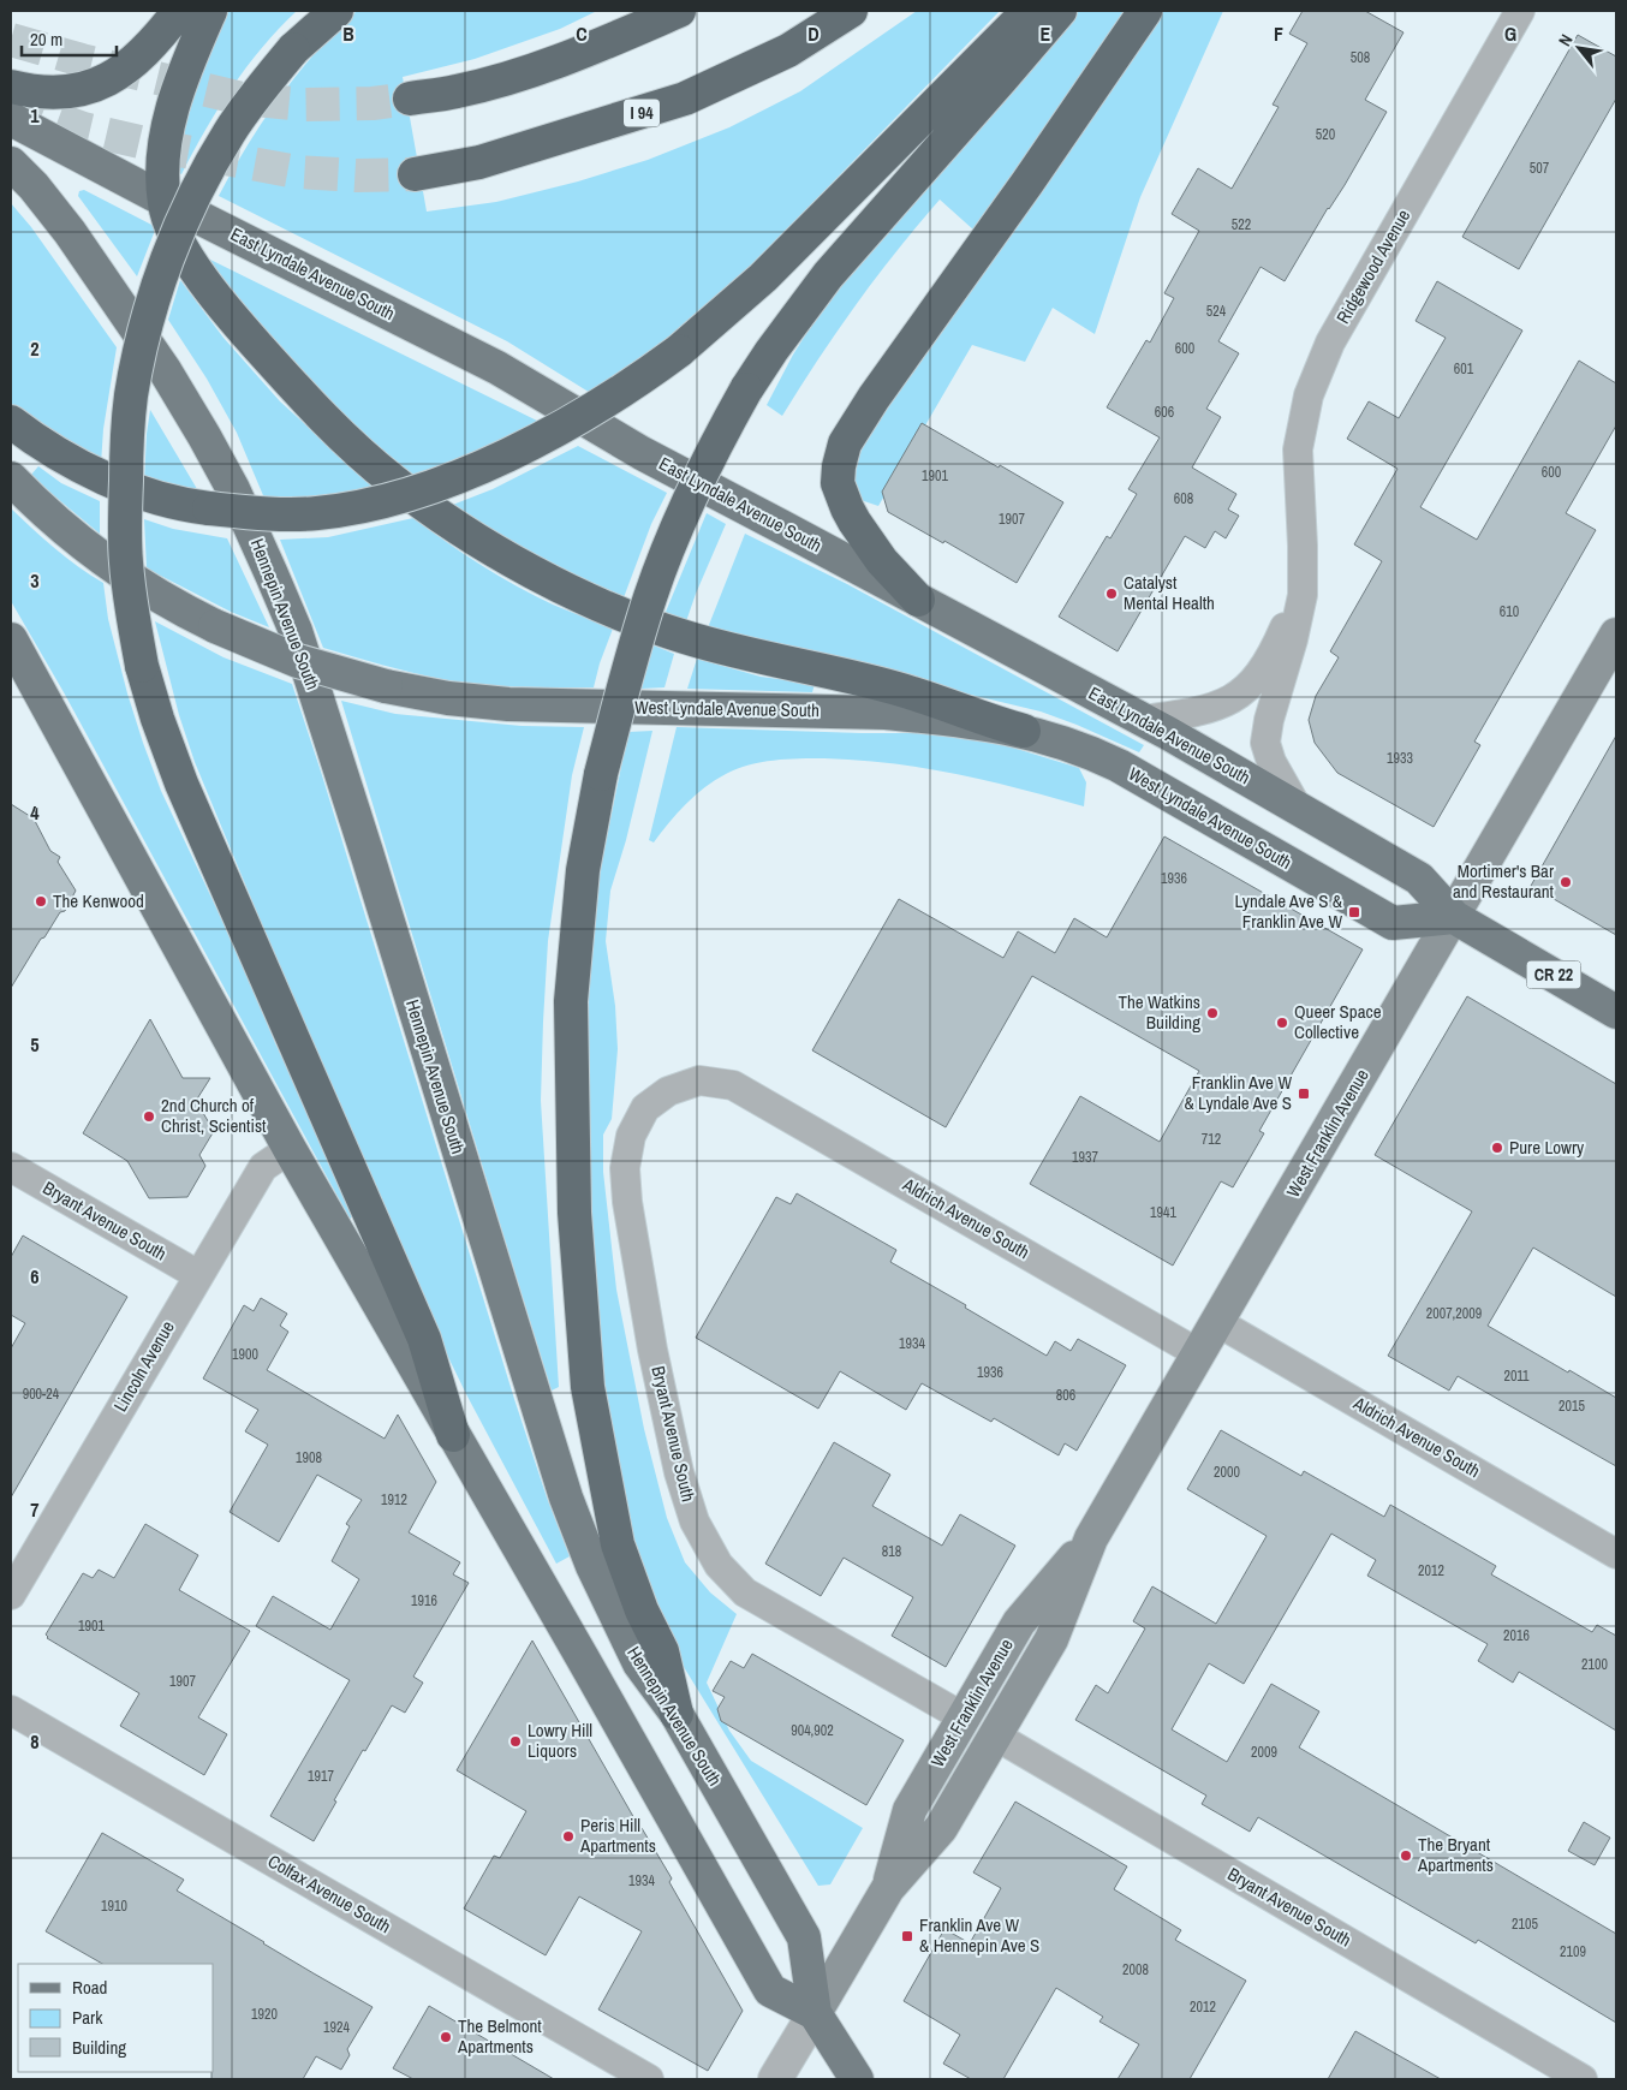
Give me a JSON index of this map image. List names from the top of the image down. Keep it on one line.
{"streets":{"highway":["I 94"],"main road":["East Lyndale Avenue South","Hennepin Avenue South","West Lyndale Avenue South","CR 22","West Franklin Avenue"],"street":["Ridgewood Avenue","Aldrich Avenue South","Bryant Avenue South","Lincoln Avenue","Colfax Avenue South"]},"crossings":[["Ridgewood Avenue","East Lyndale Avenue South"],["East Lyndale Avenue South","West Lyndale Avenue South"],["East Lyndale Avenue South","CR 22"],["East Lyndale Avenue South","West Franklin Avenue"],["Hennepin Avenue South","West Franklin Avenue"],["West Lyndale Avenue South","CR 22"],["West Lyndale Avenue South","West Franklin Avenue"],["CR 22","West Franklin Avenue"],["West Franklin Avenue","Aldrich Avenue South"],["West Franklin Avenue","Bryant Avenue South"],["Aldrich Avenue South","Bryant Avenue South"],["Bryant Avenue South","Lincoln Avenue"]],"places":{"other":["Catalyst Mental Health","Mortimer's Bar and Restaurant","The Kenwood","The Watkins Building","Queer Space Collective","2nd Church of Christ, Scientist","Pure Lowry","Lowry Hill Liquors","Peris Hill Apartments","The Bryant Apartments","The Belmont Apartments"],"transit":["Lyndale Ave S & Franklin Ave W","Franklin Ave W & Lyndale Ave S","Franklin Ave W & Hennepin Ave S"]},"house_numbers":["508","520","507","522","524","600","601","606","600","1901","608","1907","610","1933","1936","712","1937","1941","2007,2009","1934","1900","1936","2011","900-24","806","2015","1908","2000","1912","818","2012","1916","1901","2016","2100","1907","904,902","2009","1917","1934","1910","2105","2109","2008","2012","1920","1924"],"legend":["Road","Park","Building"],"scale_bar":"20 m","north":"top left","grid":{"columns":["B","C","D","E","F","G"],"rows":["1","2","3","4","5","6","7","8"]}}
